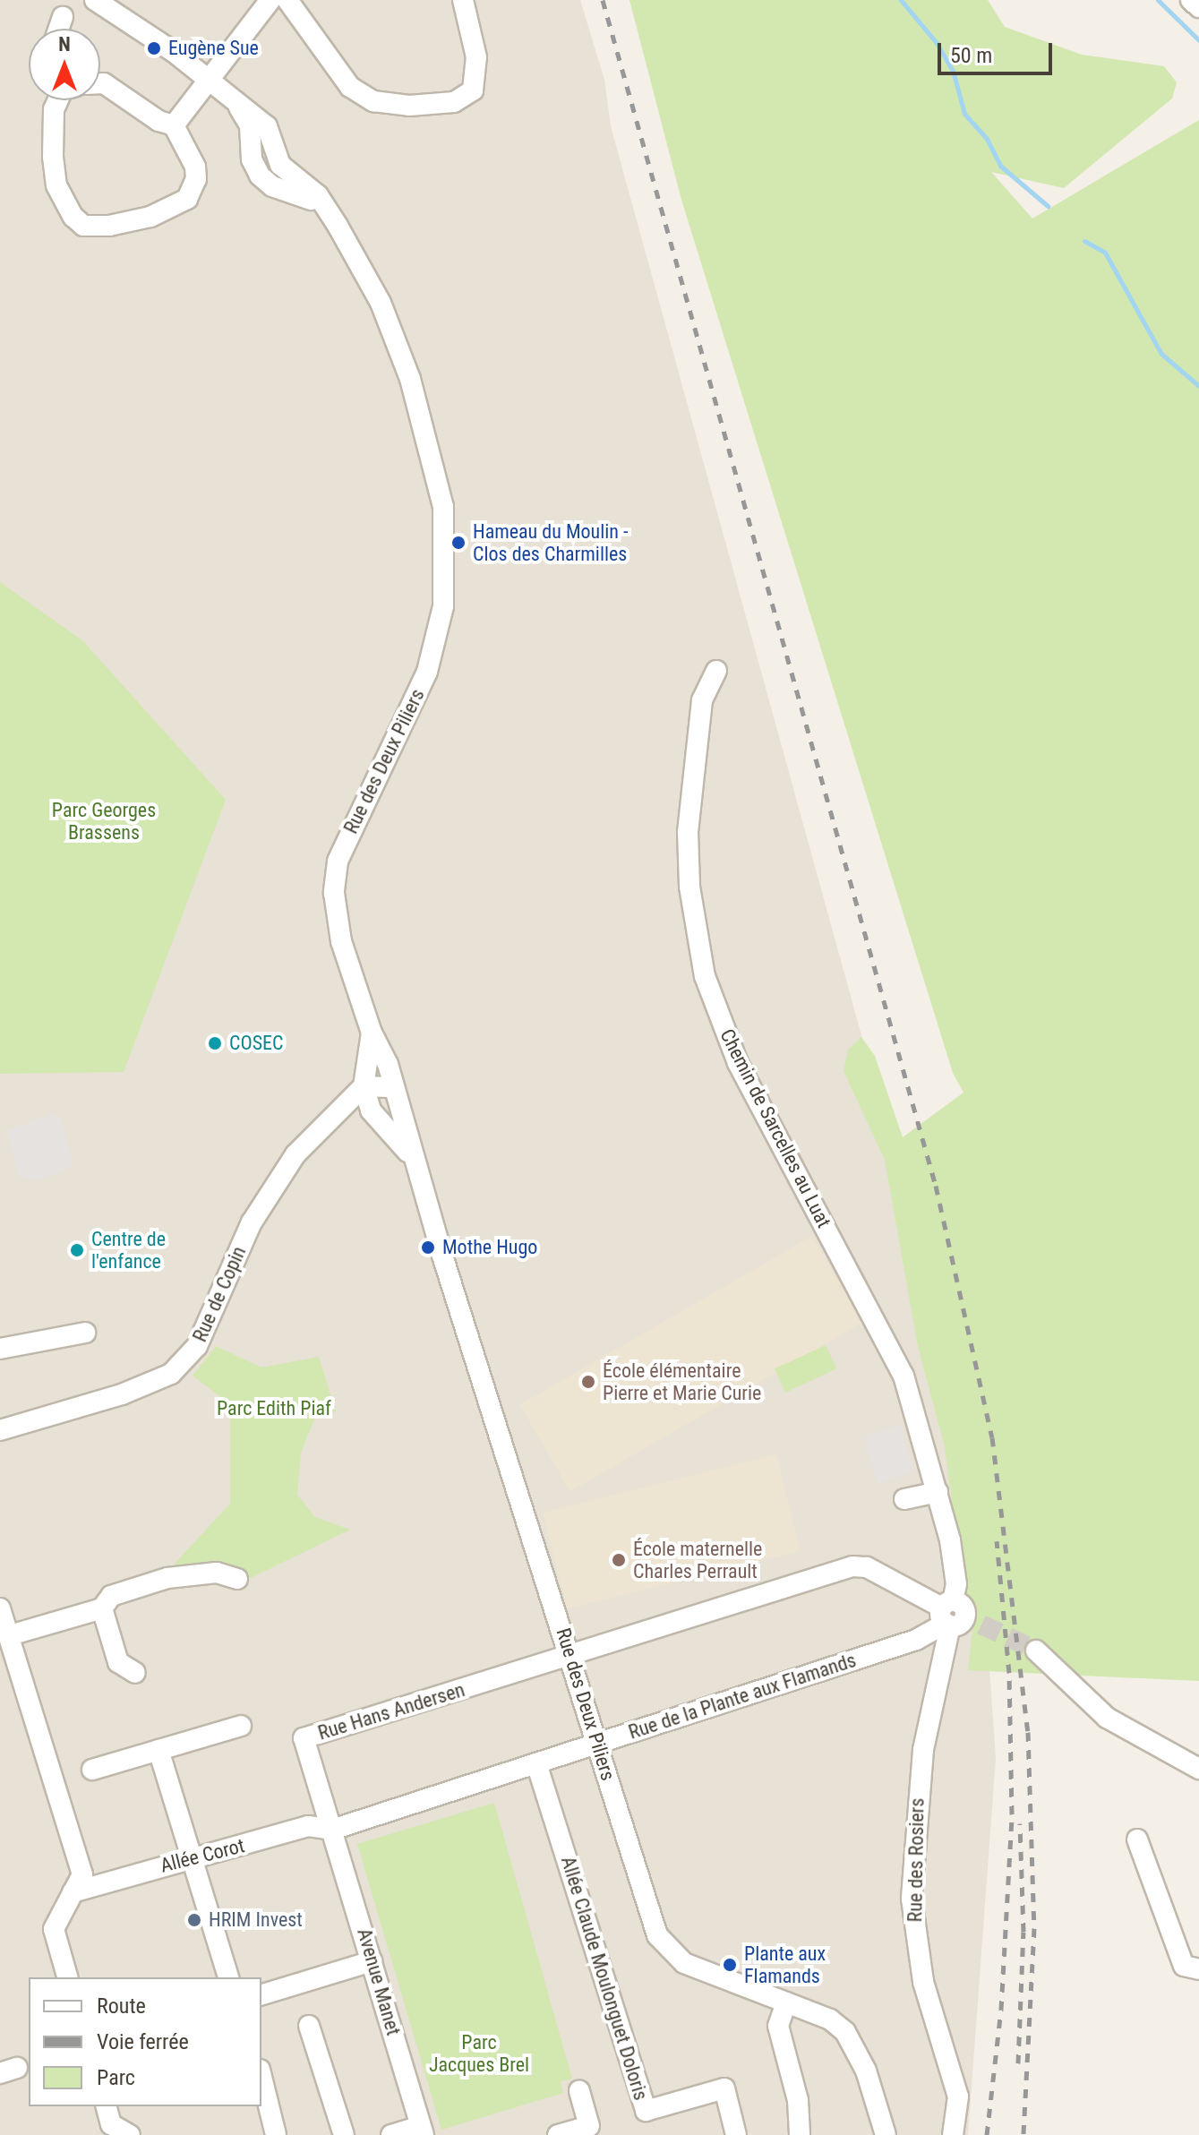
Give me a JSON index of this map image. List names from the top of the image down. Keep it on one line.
{"streets":{"street":["Rue des Deux Piliers","Chemin de Sarcelles au Luat","Rue de Copin","Rue de la Plante aux Flamands","Rue Hans Andersen","Allée Corot","Rue des Rosiers","Allée Claude Moulonguet Doloris","Avenue Manet"]},"crossings":[["Rue des Deux Piliers","Rue de Copin"],["Rue des Deux Piliers","Rue de la Plante aux Flamands"],["Rue des Deux Piliers","Rue Hans Andersen"],["Chemin de Sarcelles au Luat","Rue des Rosiers"],["Rue de la Plante aux Flamands","Rue Hans Andersen"],["Rue de la Plante aux Flamands","Allée Corot"],["Rue de la Plante aux Flamands","Rue des Rosiers"],["Rue de la Plante aux Flamands","Allée Claude Moulonguet Doloris"],["Rue de la Plante aux Flamands","Avenue Manet"],["Rue Hans Andersen","Allée Corot"],["Rue Hans Andersen","Avenue Manet"],["Allée Corot","Avenue Manet"]],"parks":["Parc Georges Brassens","Parc Edith Piaf","Parc Jacques Brel"],"places":["Eugène Sue","Hameau du Moulin - Clos des Charmilles","COSEC","Mothe Hugo","Centre de l'enfance","École élémentaire Pierre et Marie Curie","École maternelle Charles Perrault","HRIM Invest","Plante aux Flamands"],"legend":["Route","Voie ferrée","Parc"],"scale_bar":"50 m","north":"top"}
